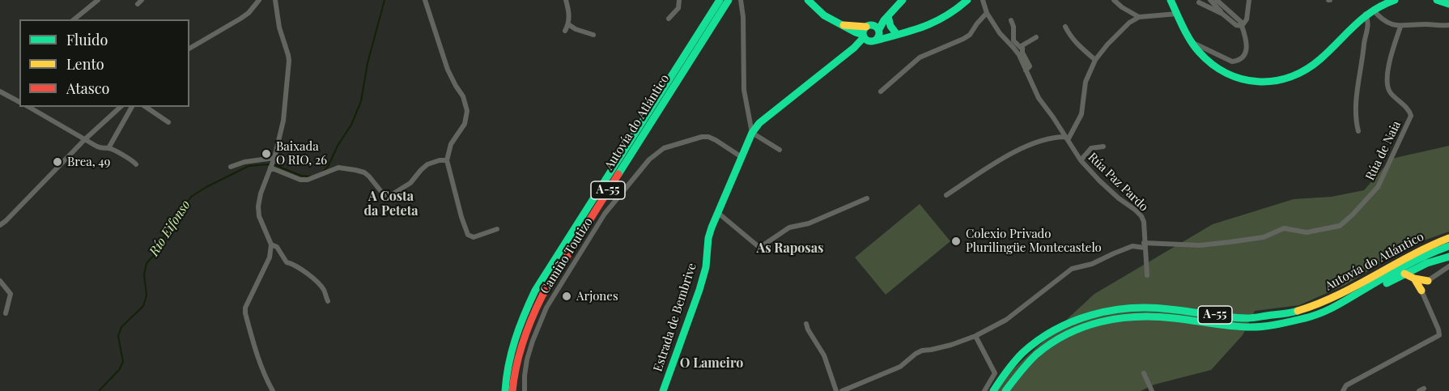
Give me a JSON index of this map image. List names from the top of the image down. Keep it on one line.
{"streets":{"main road":["Autovía do Atlántico","A-55","Estrada de Bembrive"],"street":["Rúa de Naia","Rúa Paz Pardo","Camiño Toutizo"]},"crossings":[["Autovía do Atlántico","A-55"],["Rúa de Naia","Rúa Paz Pardo"],["Camiño Toutizo","Estrada de Bembrive"]],"districts":["A Costa da Peteta","As Raposas","O Lameiro"],"water":["Río Eifonso"],"places":["Baixada O RIO, 26","Brea, 49","Colexio Privado Plurilingüe Montecastelo","Arjones"],"legend":["Fluido","Lento","Atasco"]}
